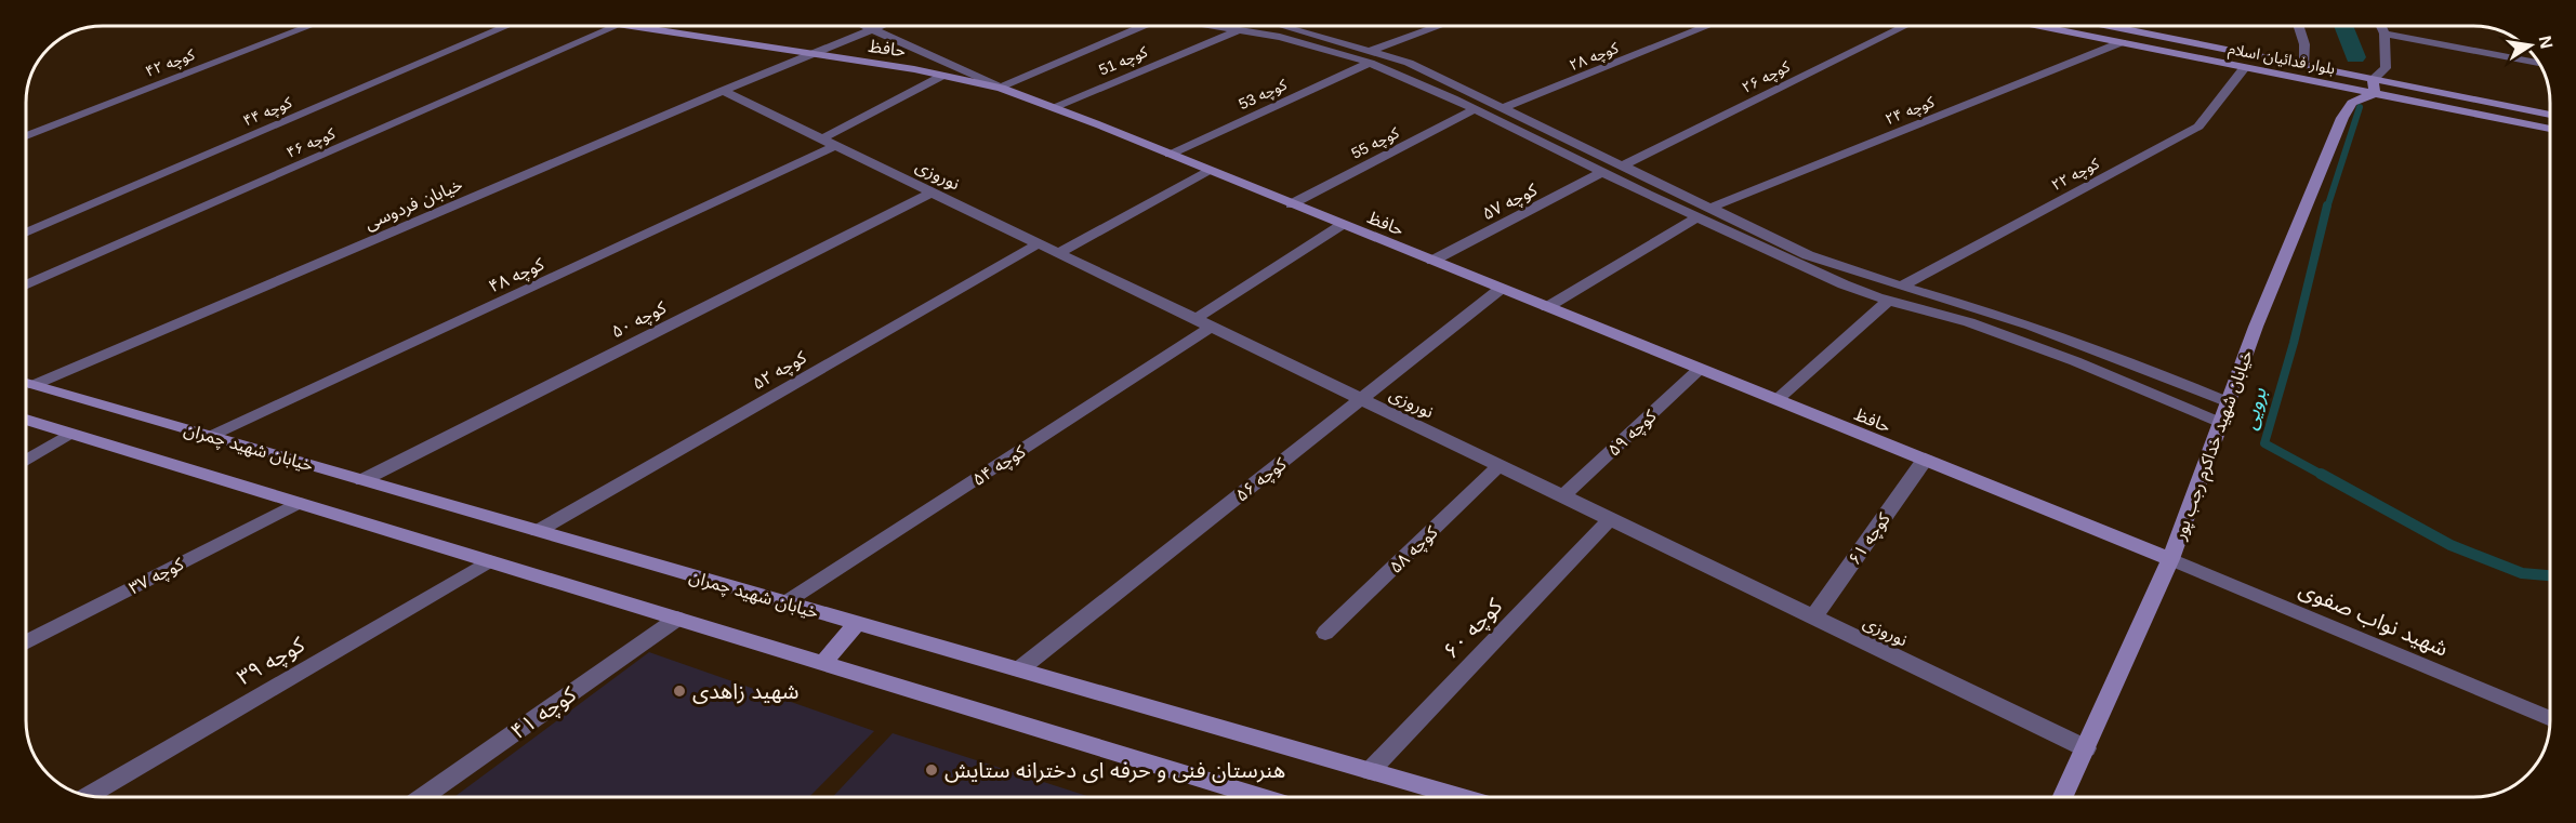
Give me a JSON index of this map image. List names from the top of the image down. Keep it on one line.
{"streets":{"street":["حافظ","کوچه ۲۸","بلوار فدائیان اسلام","کوچه 51","کوچه ۴۲","کوچه ۲۶","کوچه 53","کوچه ۲۴","کوچه ۴۴","کوچه ۴۶","کوچه 55","نوروزی","کوچه ۲۲","کوچه ۵۷","خیابان فردوسی","کوچه ۴۸","کوچه ۵۰","کوچه ۵۲","کوچه ۵۹","خیابان شهید خداکرم رجب پور","خیابان شهید چمران","کوچه ۵۴","کوچه ۵۶","کوچه ۶۱","کوچه ۵۸","کوچه ۳۷","شهید نواب صفوی","کوچه ۶۰","کوچه ۳۹","کوچه ۴۱"]},"crossings":[["حافظ","کوچه 51"],["حافظ","کوچه 53"],["حافظ","کوچه 55"],["حافظ","کوچه ۵۷"],["حافظ","خیابان فردوسی"],["حافظ","کوچه ۴۸"],["حافظ","کوچه ۵۹"],["حافظ","خیابان شهید خداکرم رجب پور"],["حافظ","کوچه ۵۴"],["حافظ","کوچه ۵۶"],["حافظ","کوچه ۶۱"],["حافظ","شهید نواب صفوی"],["بلوار فدائیان اسلام","کوچه ۲۴"],["بلوار فدائیان اسلام","کوچه ۲۲"],["بلوار فدائیان اسلام","خیابان شهید خداکرم رجب پور"],["نوروزی","خیابان فردوسی"],["نوروزی","کوچه ۴۸"],["نوروزی","کوچه ۵۰"],["نوروزی","کوچه ۵۲"],["نوروزی","کوچه ۵۹"],["نوروزی","خیابان شهید خداکرم رجب پور"],["نوروزی","کوچه ۵۴"],["نوروزی","کوچه ۵۶"],["نوروزی","کوچه ۶۱"],["نوروزی","کوچه ۵۸"],["نوروزی","کوچه ۶۰"],["خیابان فردوسی","خیابان شهید چمران"],["کوچه ۴۸","خیابان شهید چمران"],["کوچه ۵۰","خیابان شهید چمران"],["کوچه ۵۲","خیابان شهید چمران"],["خیابان شهید خداکرم رجب پور","شهید نواب صفوی"],["خیابان شهید چمران","کوچه ۵۴"],["خیابان شهید چمران","کوچه ۵۶"],["خیابان شهید چمران","کوچه ۶۰"]],"water":["برویی"],"places":["شهید زاهدی","هنرستان فنی و حرفه ای دخترانه ستایش"],"north":"right"}
